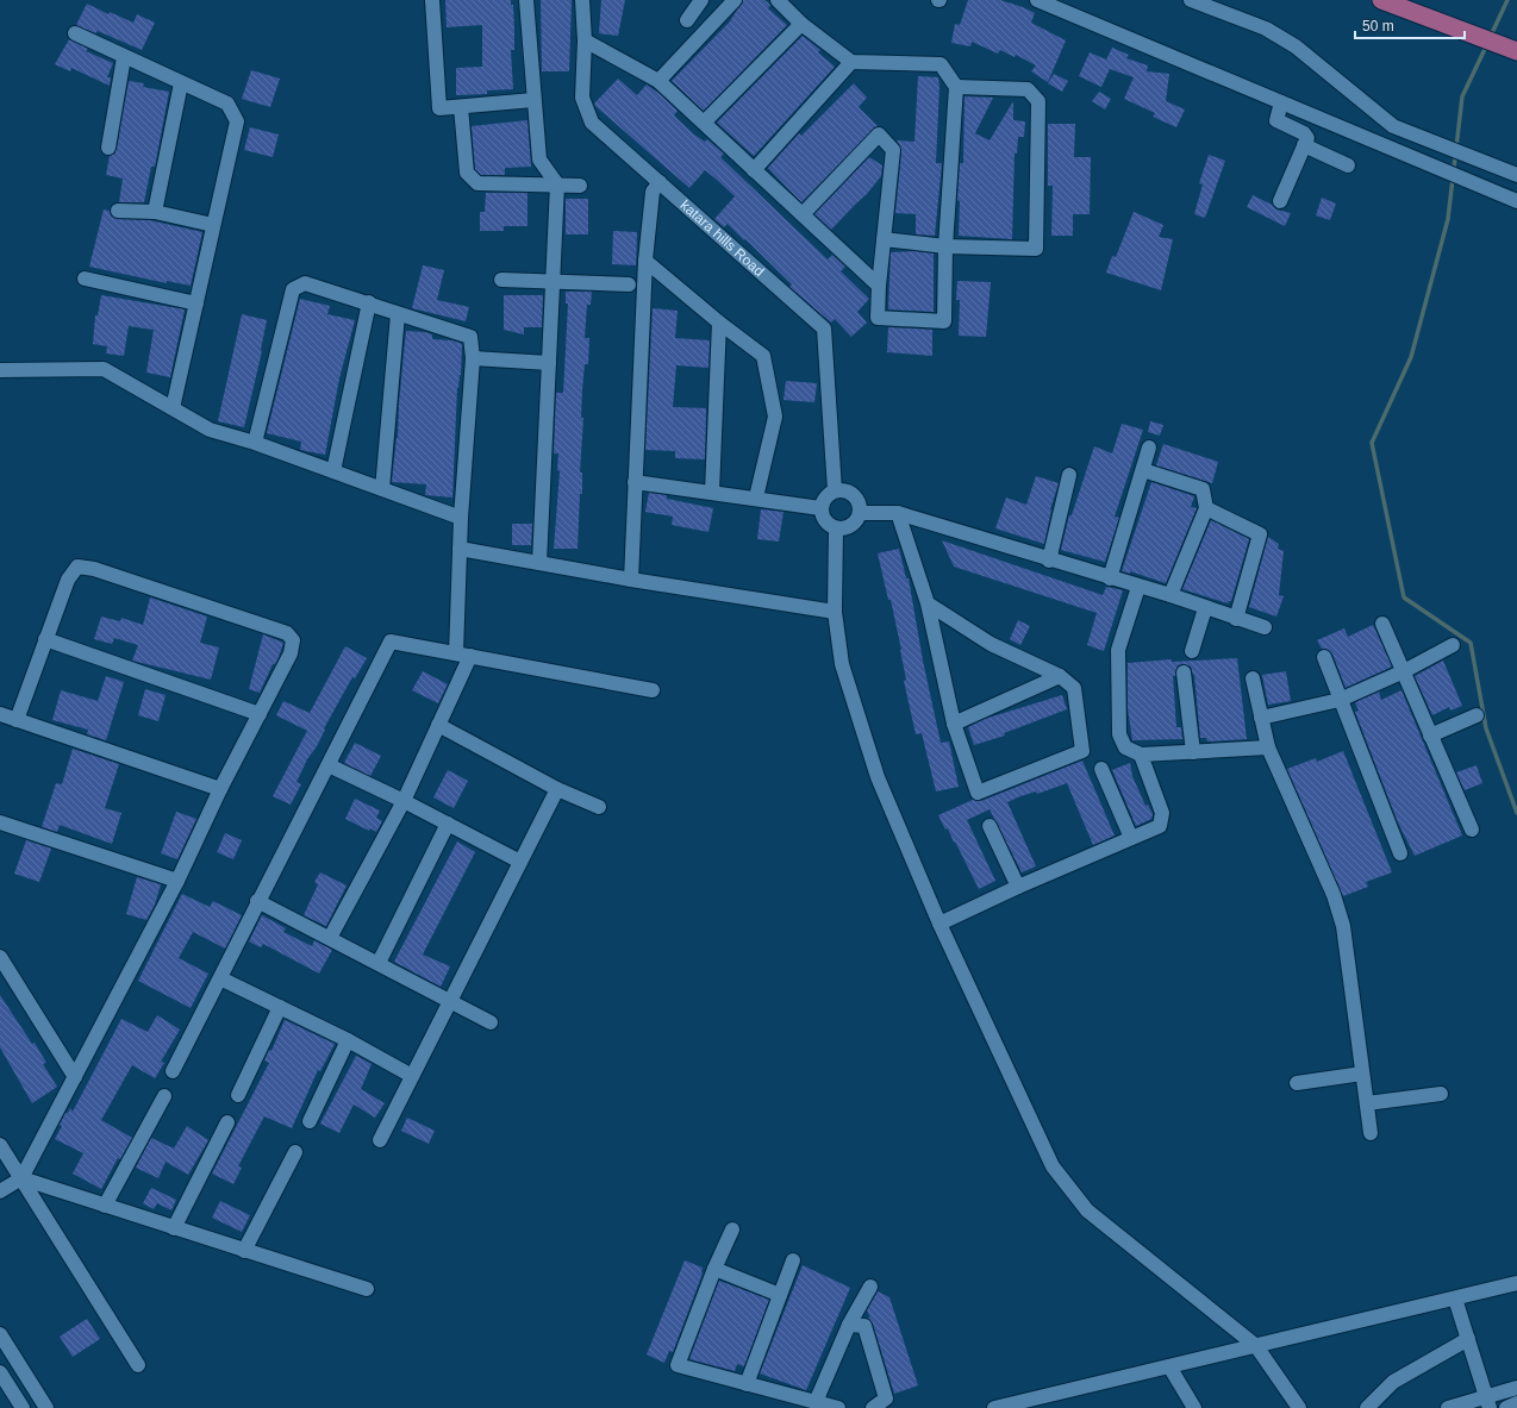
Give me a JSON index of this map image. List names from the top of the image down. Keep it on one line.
{"streets":{"street":["katara hills Road"]},"scale_bar":"50 m"}
